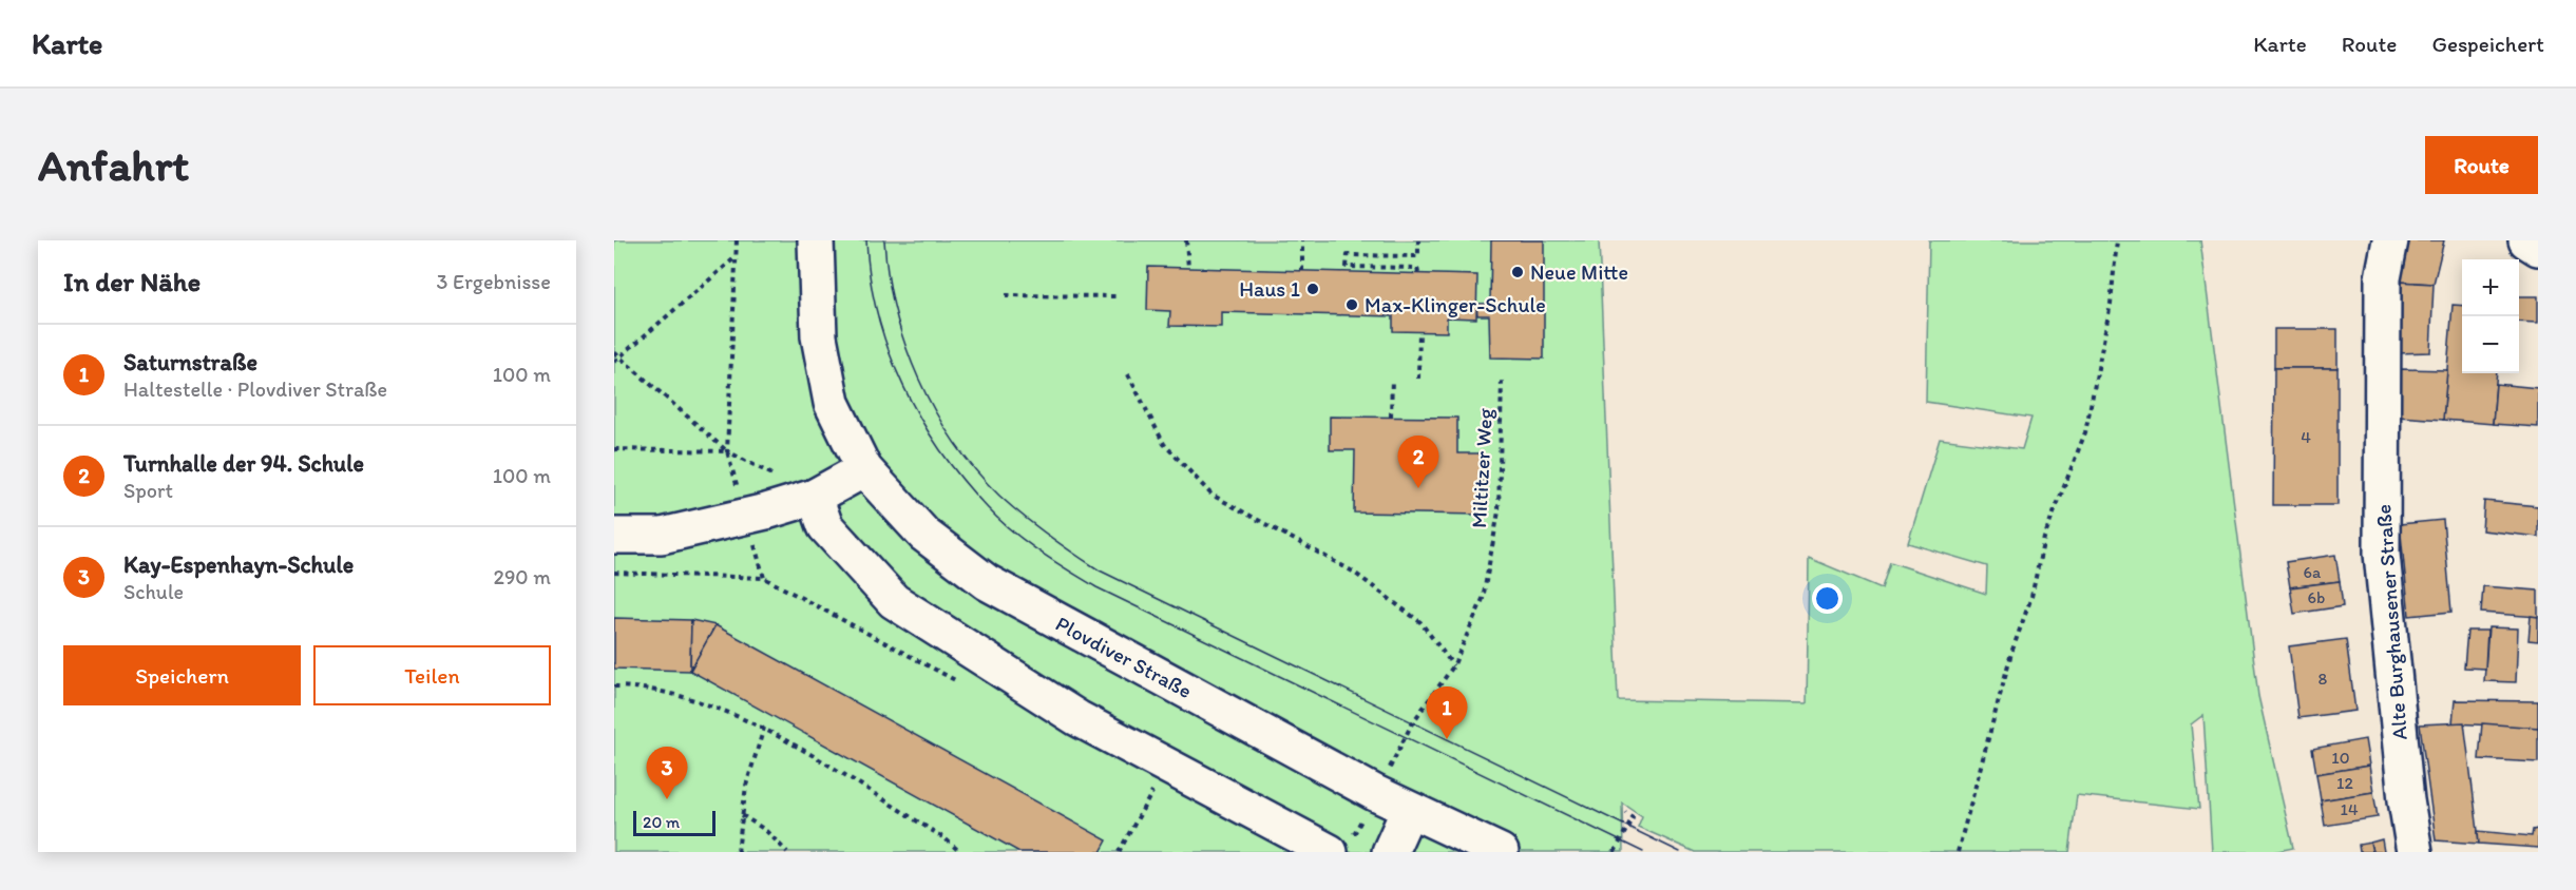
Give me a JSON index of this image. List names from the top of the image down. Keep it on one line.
{"streets":{"street":["Alte Burghausener Straße","Plovdiver Straße"],"path":["Miltitzer Weg"]},"places":["Neue Mitte","Haus 1","Max-Klinger-Schule"],"house_numbers":["4","6a","6b","8","10","12","14"],"scale_bar":"20 m","page":{"header":"Karte","nav":["Karte","Route","Gespeichert"],"buttons":["Route",["Speichern","Teilen"]],"title":"Anfahrt","heading":["In der Nähe","3 Ergebnisse"],"map_buttons":["+","−"],"list":[{"mark":"1","name":"Saturnstraße","note":"Haltestelle · Plovdiver Straße","value":"100 m"},{"mark":"2","name":"Turnhalle der 94. Schule","note":"Sport","value":"100 m"},{"mark":"3","name":"Kay-Espenhayn-Schule","note":"Schule","value":"290 m"}],"pins":["2","1","3"],"scale":"20 m"}}
